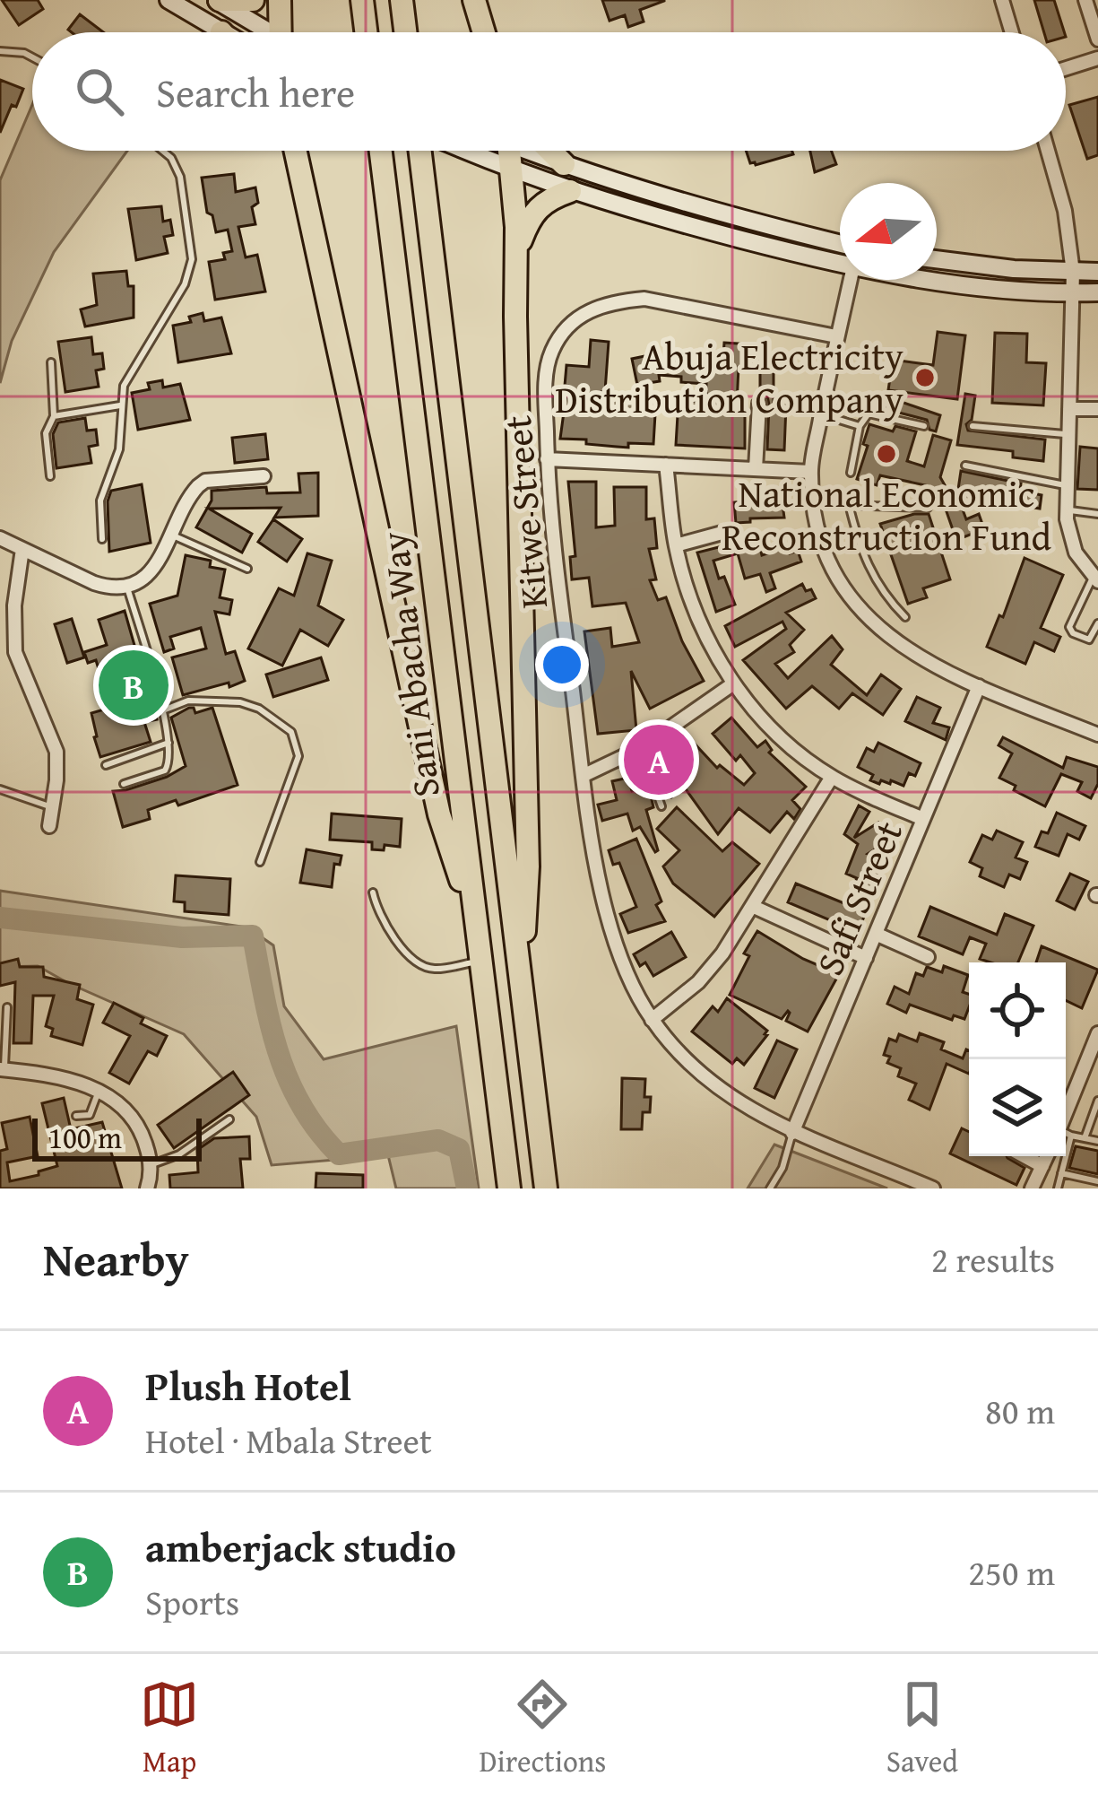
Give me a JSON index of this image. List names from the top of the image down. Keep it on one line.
{"streets":{"highway":["Sani Abacha Way"],"street":["Kitwe Street","Safi Street"]},"crossings":[["Kitwe Street","Safi Street"]],"places":["Abuja Electricity Distribution Company","National Economic Reconstruction Fund"],"scale_bar":"100 m","north":"left","page":{"search":"Search here","pins":["B","A"],"scale":"100 m","heading":["Nearby","2 results"],"list":[{"mark":"A","name":"Plush Hotel","note":"Hotel · Mbala Street","value":"80 m"},{"mark":"B","name":"amberjack studio","note":"Sports","value":"250 m"}],"nav":["Map","Directions","Saved"]}}
